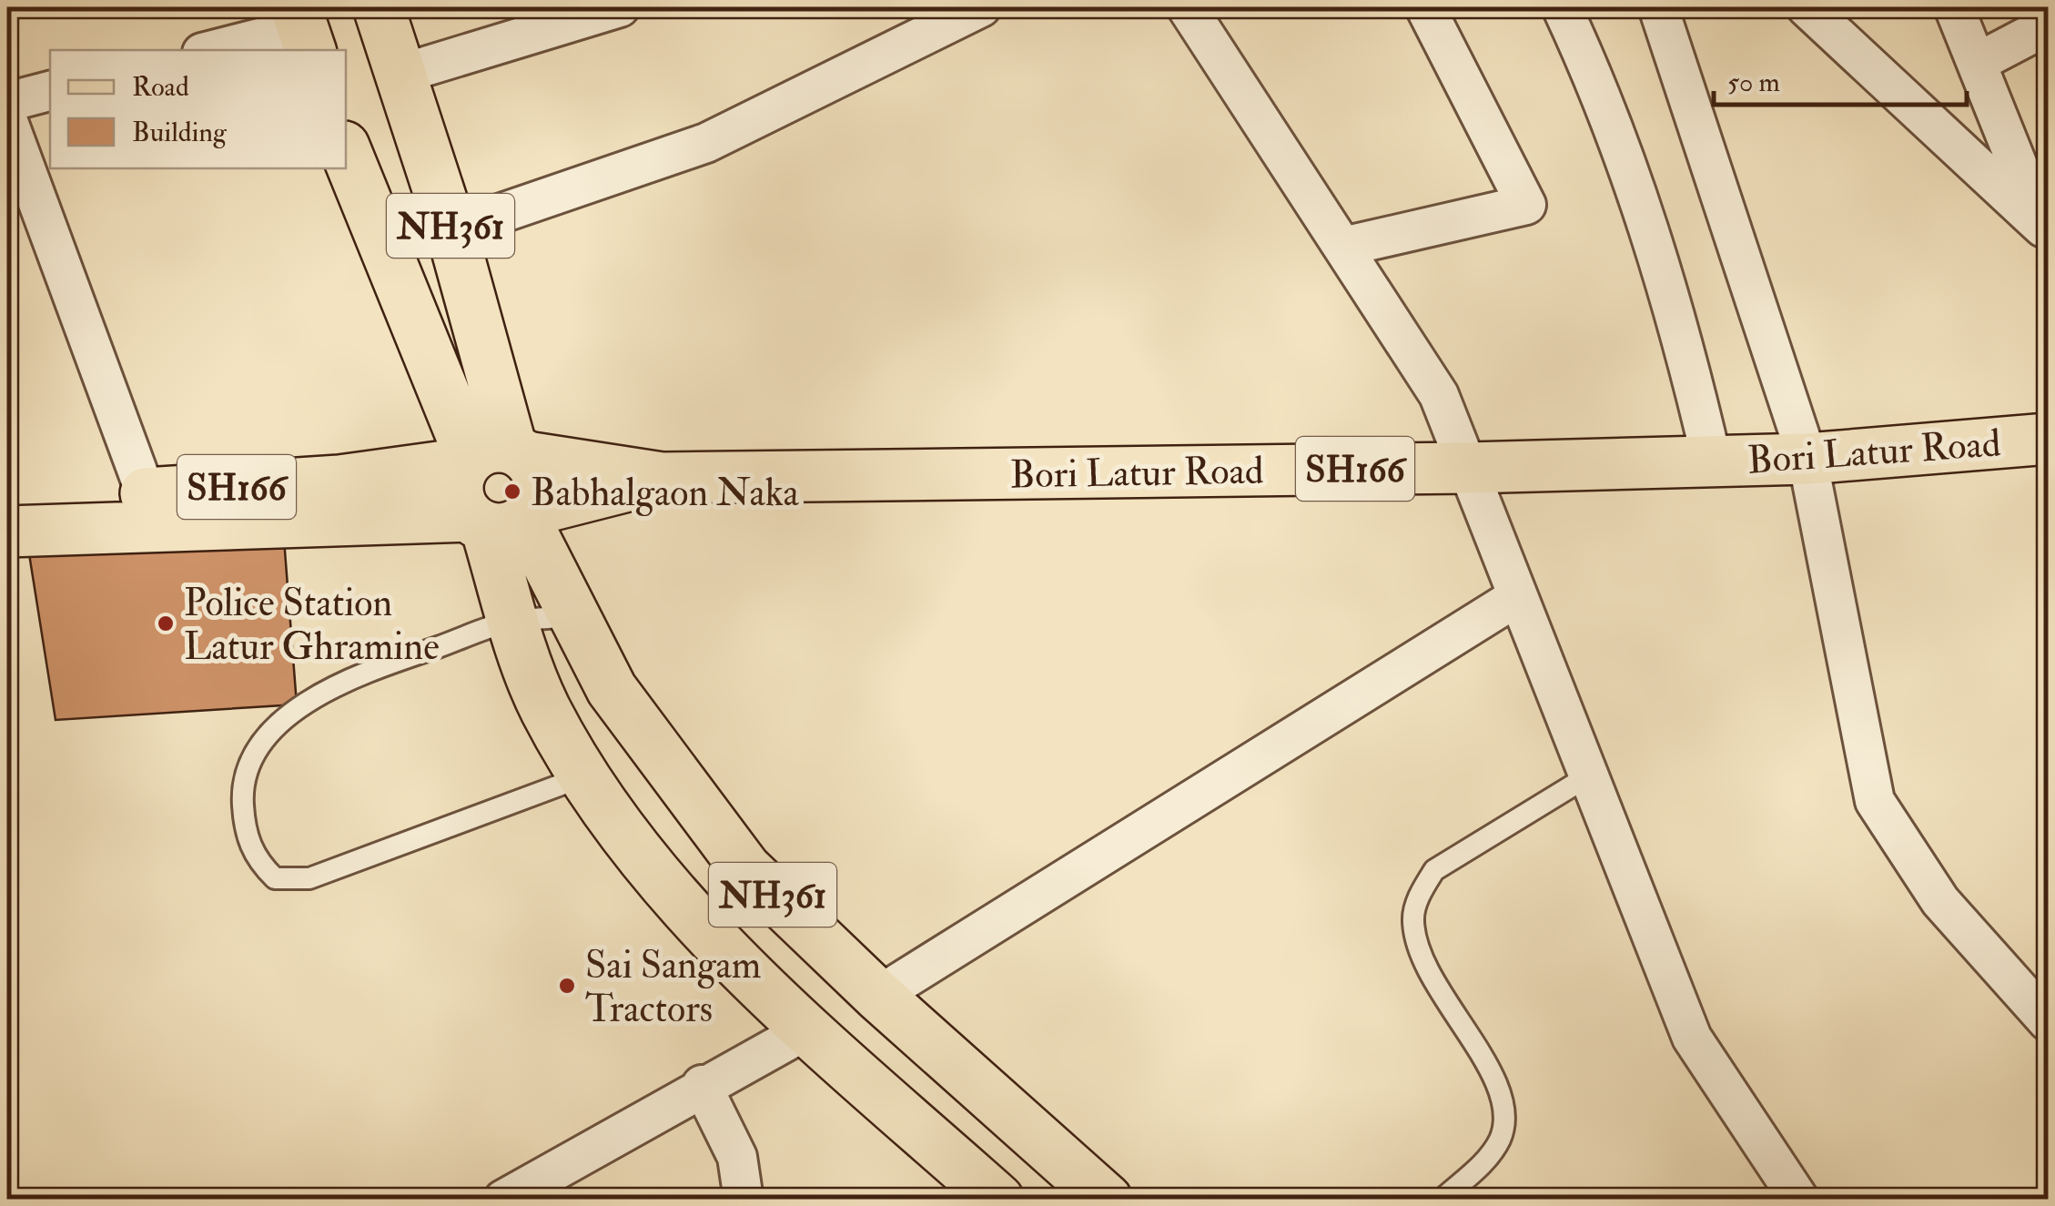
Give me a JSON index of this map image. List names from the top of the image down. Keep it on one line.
{"streets":{"main road":["NH361","Bori Latur Road","SH166"]},"crossings":[["NH361","Bori Latur Road"]],"places":["Babhalgaon Naka","Police Station Latur Ghramine","Sai Sangam Tractors"],"legend":["Road","Building"],"scale_bar":"50 m"}
